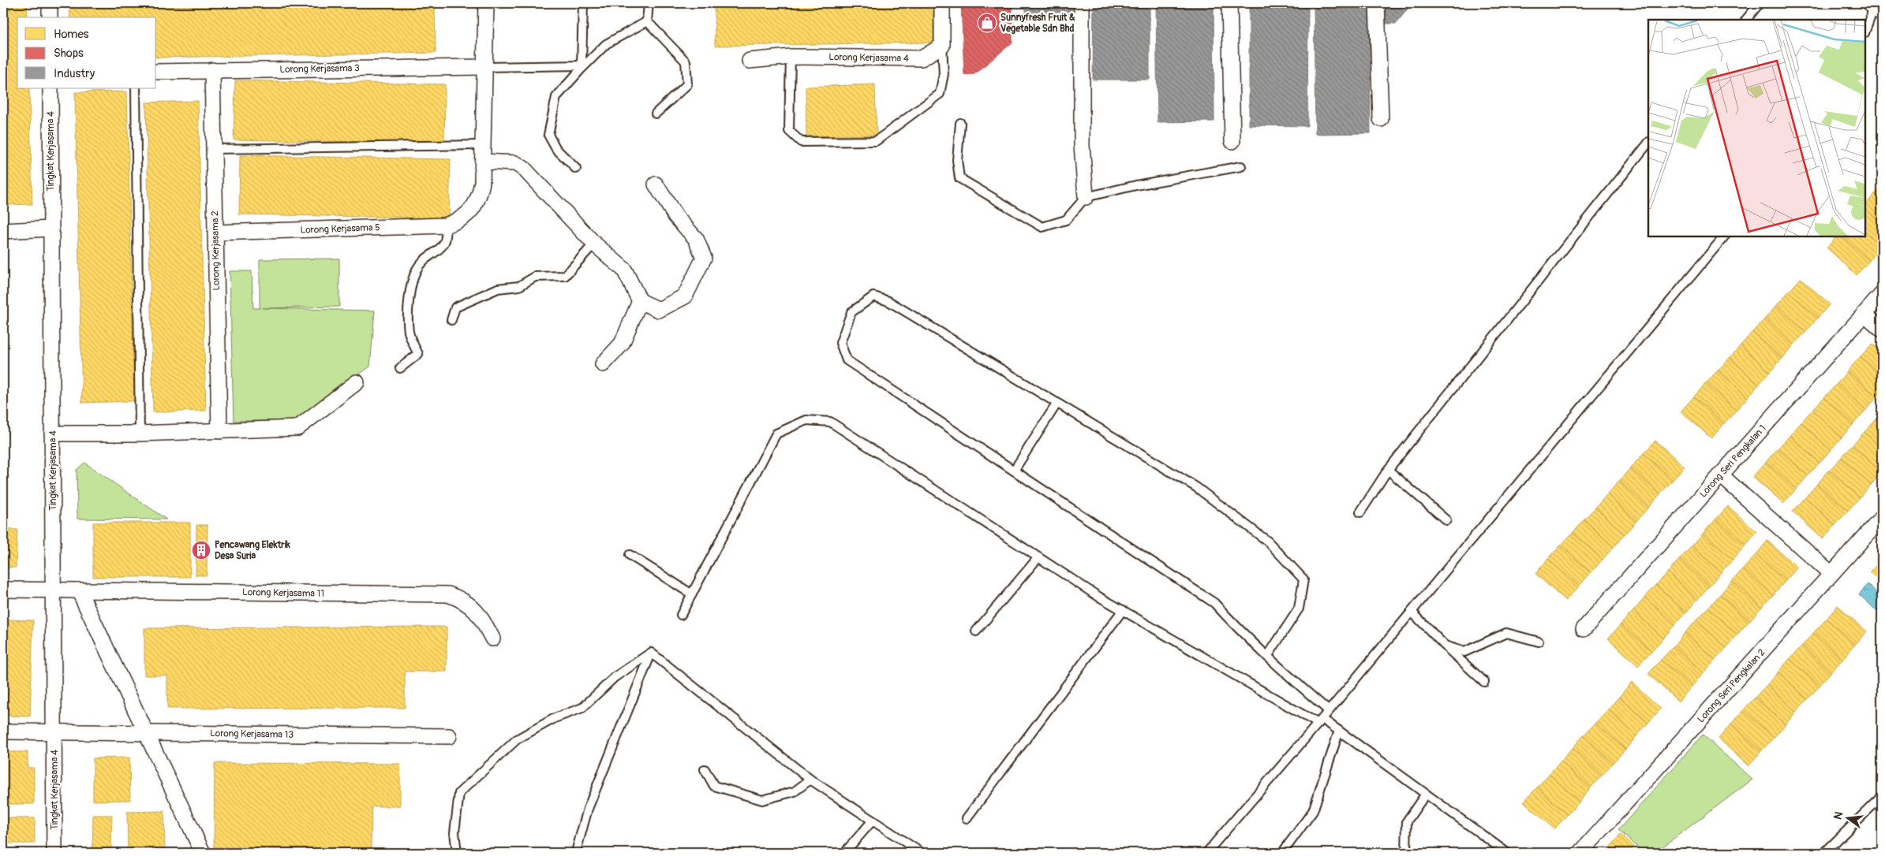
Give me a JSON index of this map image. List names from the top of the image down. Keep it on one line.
{"streets":{"street":["Lorong Kerjasama 4","Lorong Kerjasama 3","Tingkat Kerjasama 4","Lorong Kerjasama 5","Lorong Kerjasama 2","Lorong Seri Pengkalan 1","Lorong Kerjasama 11","Lorong Seri Pengkalan 2","Lorong Kerjasama 13"]},"crossings":[["Lorong Kerjasama 3","Lorong Kerjasama 2"],["Tingkat Kerjasama 4","Lorong Kerjasama 11"],["Tingkat Kerjasama 4","Lorong Kerjasama 13"],["Lorong Kerjasama 5","Lorong Kerjasama 2"]],"places":{"shop":["Sunnyfresh Fruit & Vegetable Sdn Bhd"],"building":["Pencawang Elektrik Desa Suria"]},"legend":["Homes","Shops","Industry"],"north":"left"}
